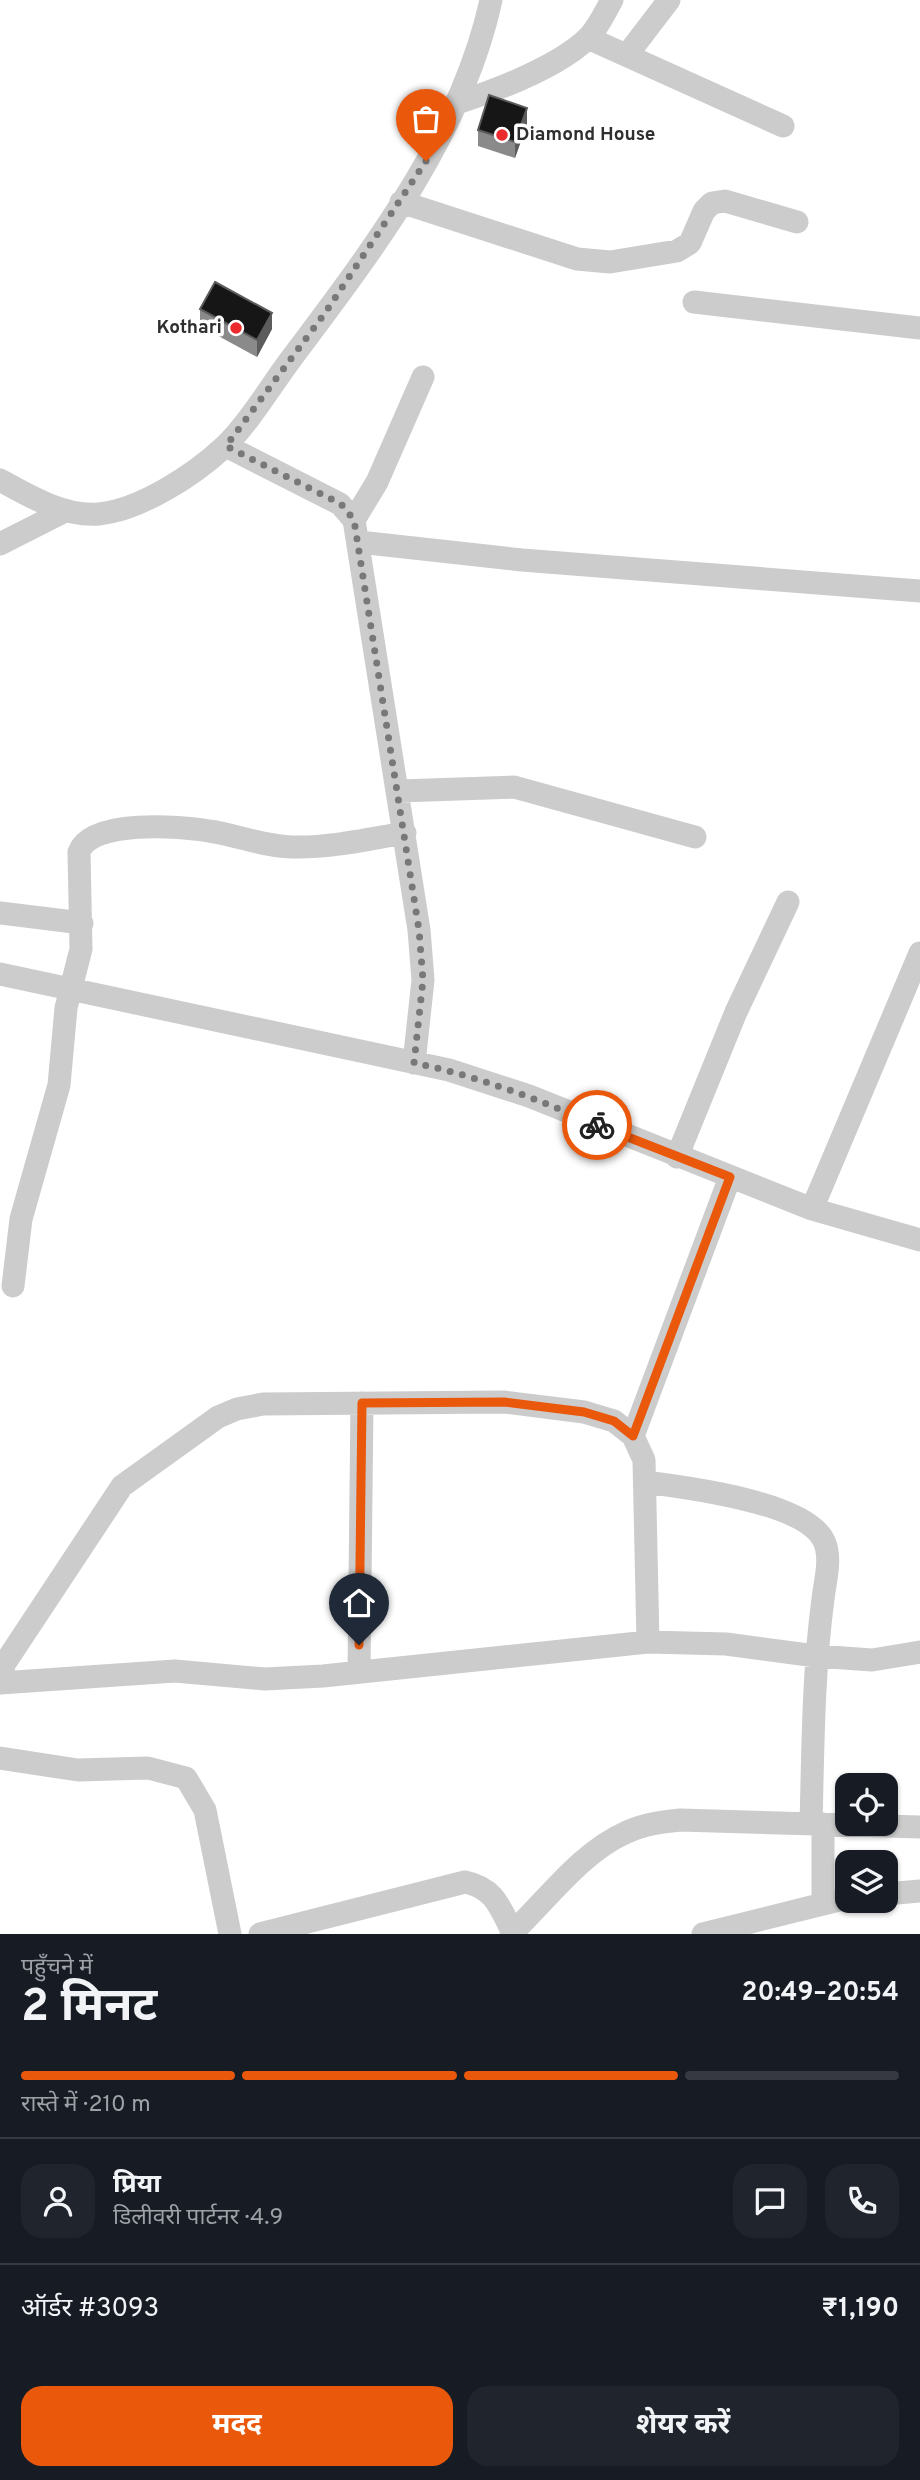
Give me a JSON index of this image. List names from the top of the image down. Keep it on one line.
{"places":["Diamond House","Kothari"],"page":{"heading":["2 मिनट","पहुँचने में","20:49–20:54"],"panel":["प्रिया","डिलीवरी पार्टनर · 4.9","ऑर्डर #3093","₹1,190"],"bar":"रास्ते में · 210 m","buttons":["मदद","शेयर करें"]}}
